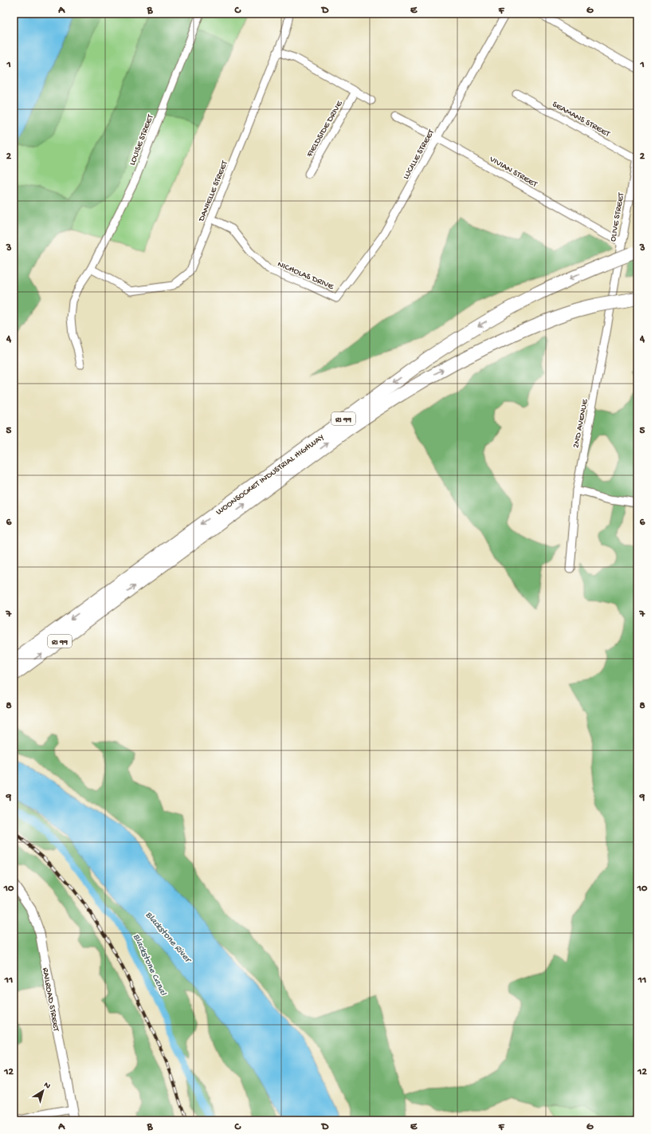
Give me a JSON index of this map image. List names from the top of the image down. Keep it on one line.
{"streets":{"highway":["RI 99","WOONSOCKET INDUSTRIAL HIGHWAY"],"street":["SEAMANS STREET","FIELDSIDE DRIVE","LOUISE STREET","LUCILLE STREET","VIVIAN STREET","DANIELLE STREET","OLIVE STREET","NICHOLAS DRIVE","2ND AVENUE","RAILROAD STREET"]},"crossings":[["SEAMANS STREET","OLIVE STREET"],["LOUISE STREET","DANIELLE STREET"],["LUCILLE STREET","VIVIAN STREET"],["LUCILLE STREET","NICHOLAS DRIVE"],["VIVIAN STREET","OLIVE STREET"],["DANIELLE STREET","NICHOLAS DRIVE"],["OLIVE STREET","2ND AVENUE"]],"water":["Blackstone River","Blackstone Canal"],"north":"top right","grid":{"columns":["A","B","C","D","E","F","G"],"rows":["1","2","3","4","5","6","7","8","9","10","11","12"]}}
